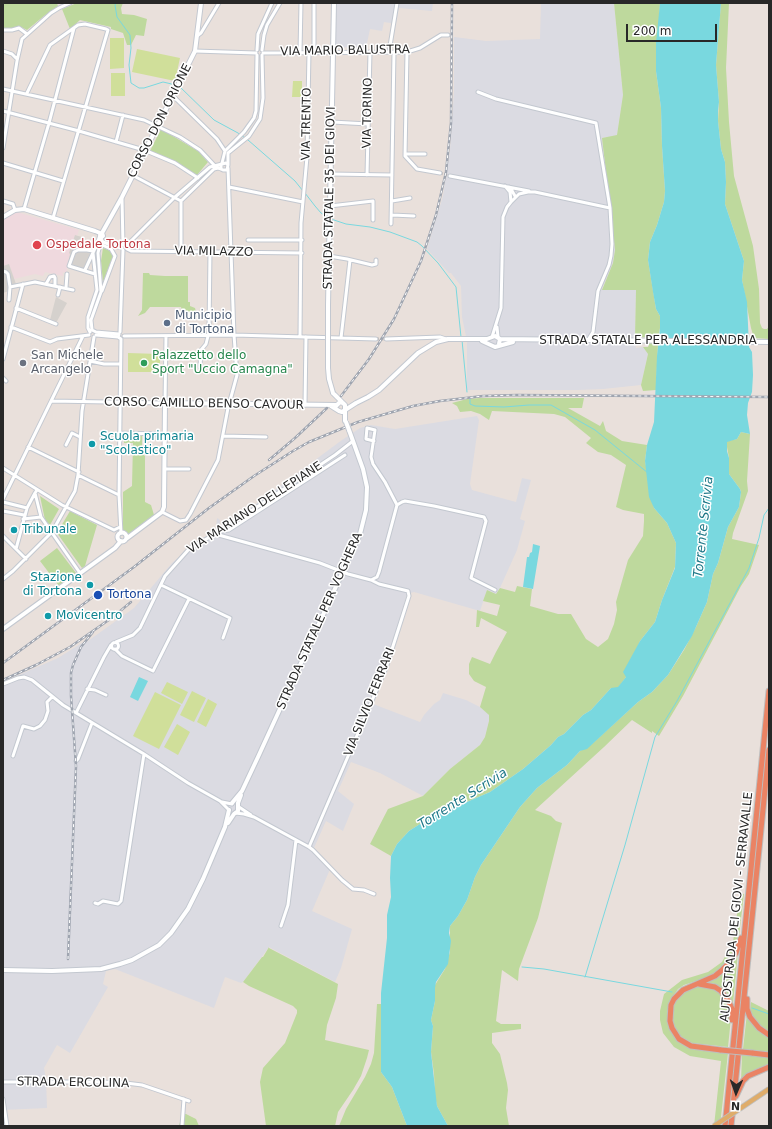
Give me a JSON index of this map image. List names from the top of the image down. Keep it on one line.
{"streets":{"highway":["AUTOSTRADA DEI GIOVI - SERRAVALLE"],"main road":["CORSO DON ORIONE","STRADA STATALE 35 DEI GIOVI","STRADA STATALE PER ALESSANDRIA","CORSO CAMILLO BENSO CAVOUR","STRADA STATALE PER VOGHERA"],"street":["VIA MARIO BALUSTRA","VIA TORINO","VIA TRENTO","VIA MILAZZO","VIA MARIANO DELLEPIANE","VIA SILVIO FERRARI","STRADA ERCOLINA"]},"crossings":[["VIA MARIO BALUSTRA","VIA TORINO"],["VIA MARIO BALUSTRA","VIA TRENTO"],["VIA MARIO BALUSTRA","STRADA STATALE 35 DEI GIOVI"],["CORSO DON ORIONE","VIA MILAZZO"],["VIA TRENTO","VIA MILAZZO"],["STRADA STATALE 35 DEI GIOVI","STRADA STATALE PER ALESSANDRIA"],["STRADA STATALE 35 DEI GIOVI","CORSO CAMILLO BENSO CAVOUR"],["STRADA STATALE 35 DEI GIOVI","STRADA STATALE PER VOGHERA"],["STRADA STATALE PER ALESSANDRIA","CORSO CAMILLO BENSO CAVOUR"],["STRADA STATALE PER ALESSANDRIA","STRADA STATALE PER VOGHERA"],["CORSO CAMILLO BENSO CAVOUR","STRADA STATALE PER VOGHERA"],["VIA MARIANO DELLEPIANE","STRADA STATALE PER VOGHERA"]],"water":["Torrente Scrivia"],"places":["Ospedale Tortona","Municipio di Tortona","San Michele Arcangelo","Palazzetto dello Sport \"Uccio Camagna\"","Scuola primaria \"Scolastico\"","Tribunale","Stazione di Tortona","Tortona","Movicentro"],"scale_bar":"200 m","north":"bottom"}
